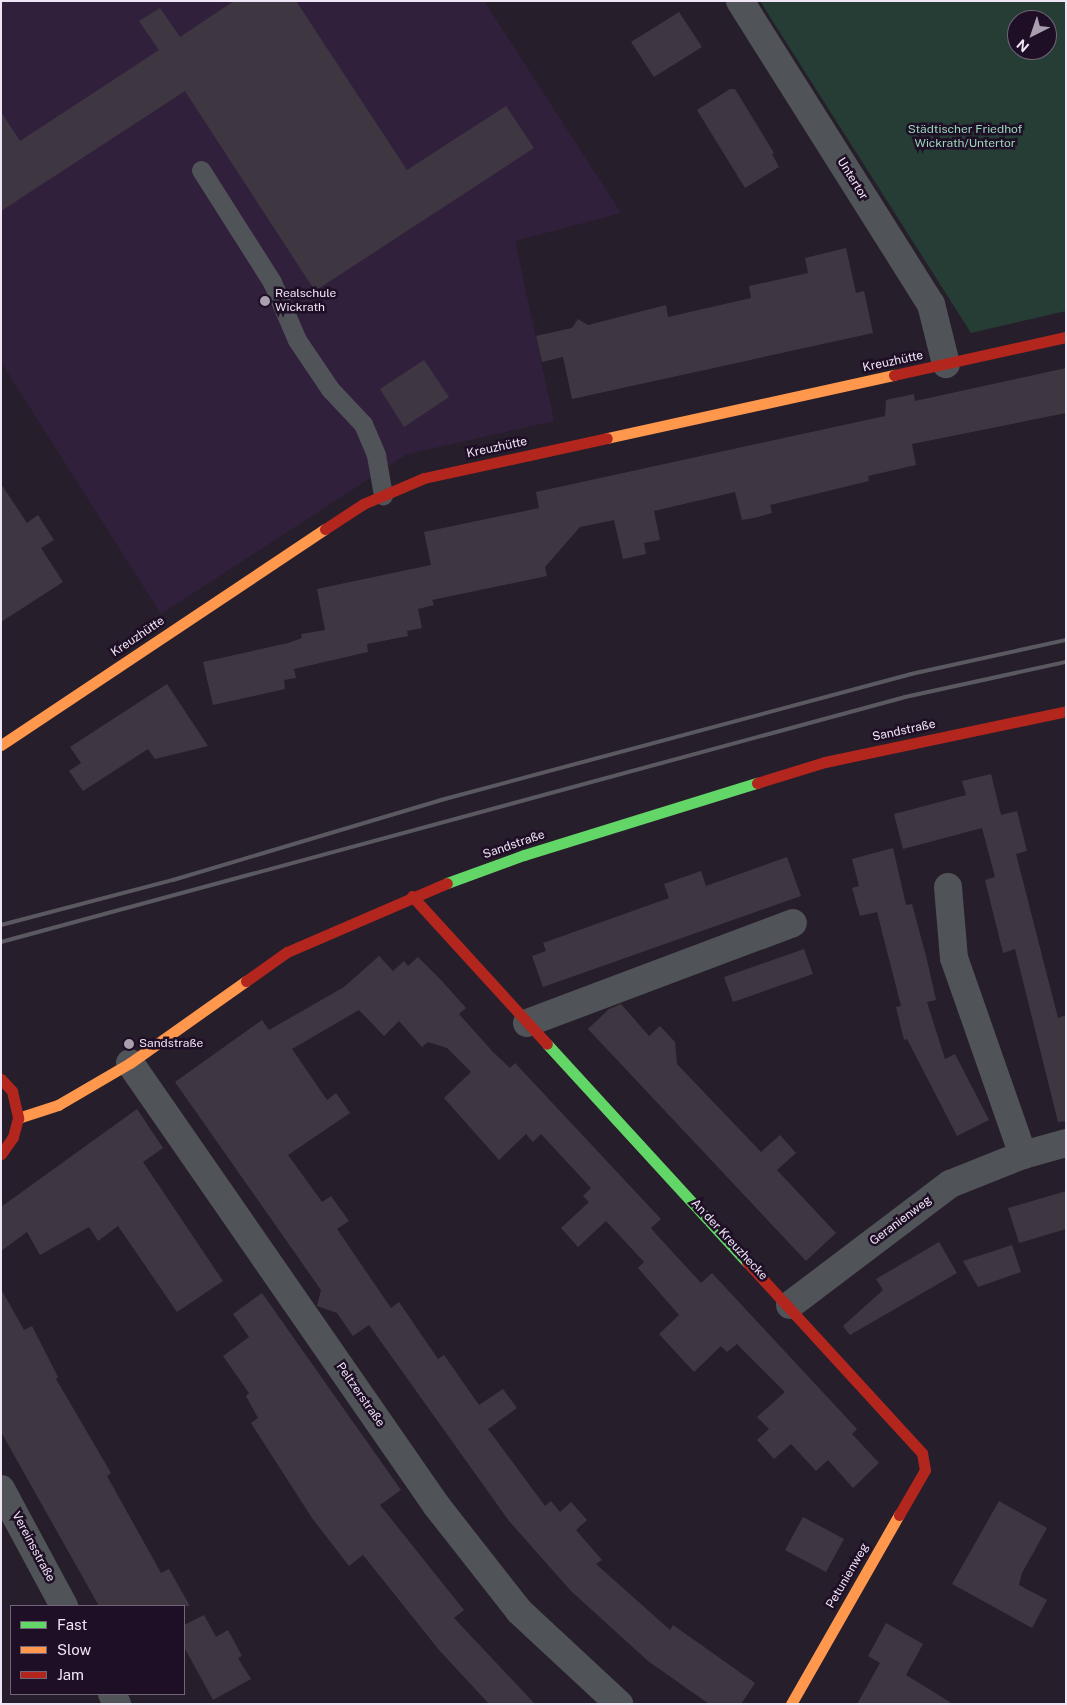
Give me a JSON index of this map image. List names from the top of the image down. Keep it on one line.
{"streets":{"street":["Untertor","Kreuzhütte","Sandstraße","Geranienweg","An der Kreuzhecke","Peltzerstraße","Vereinsstraße","Petunienweg"]},"crossings":[["Untertor","Kreuzhütte"],["Sandstraße","An der Kreuzhecke"],["Sandstraße","Peltzerstraße"],["Geranienweg","An der Kreuzhecke"],["An der Kreuzhecke","Petunienweg"]],"parks":["Städtischer Friedhof Wickrath/Untertor"],"places":["Realschule Wickrath","Sandstraße"],"legend":["Fast","Slow","Jam"],"north":"bottom left"}
